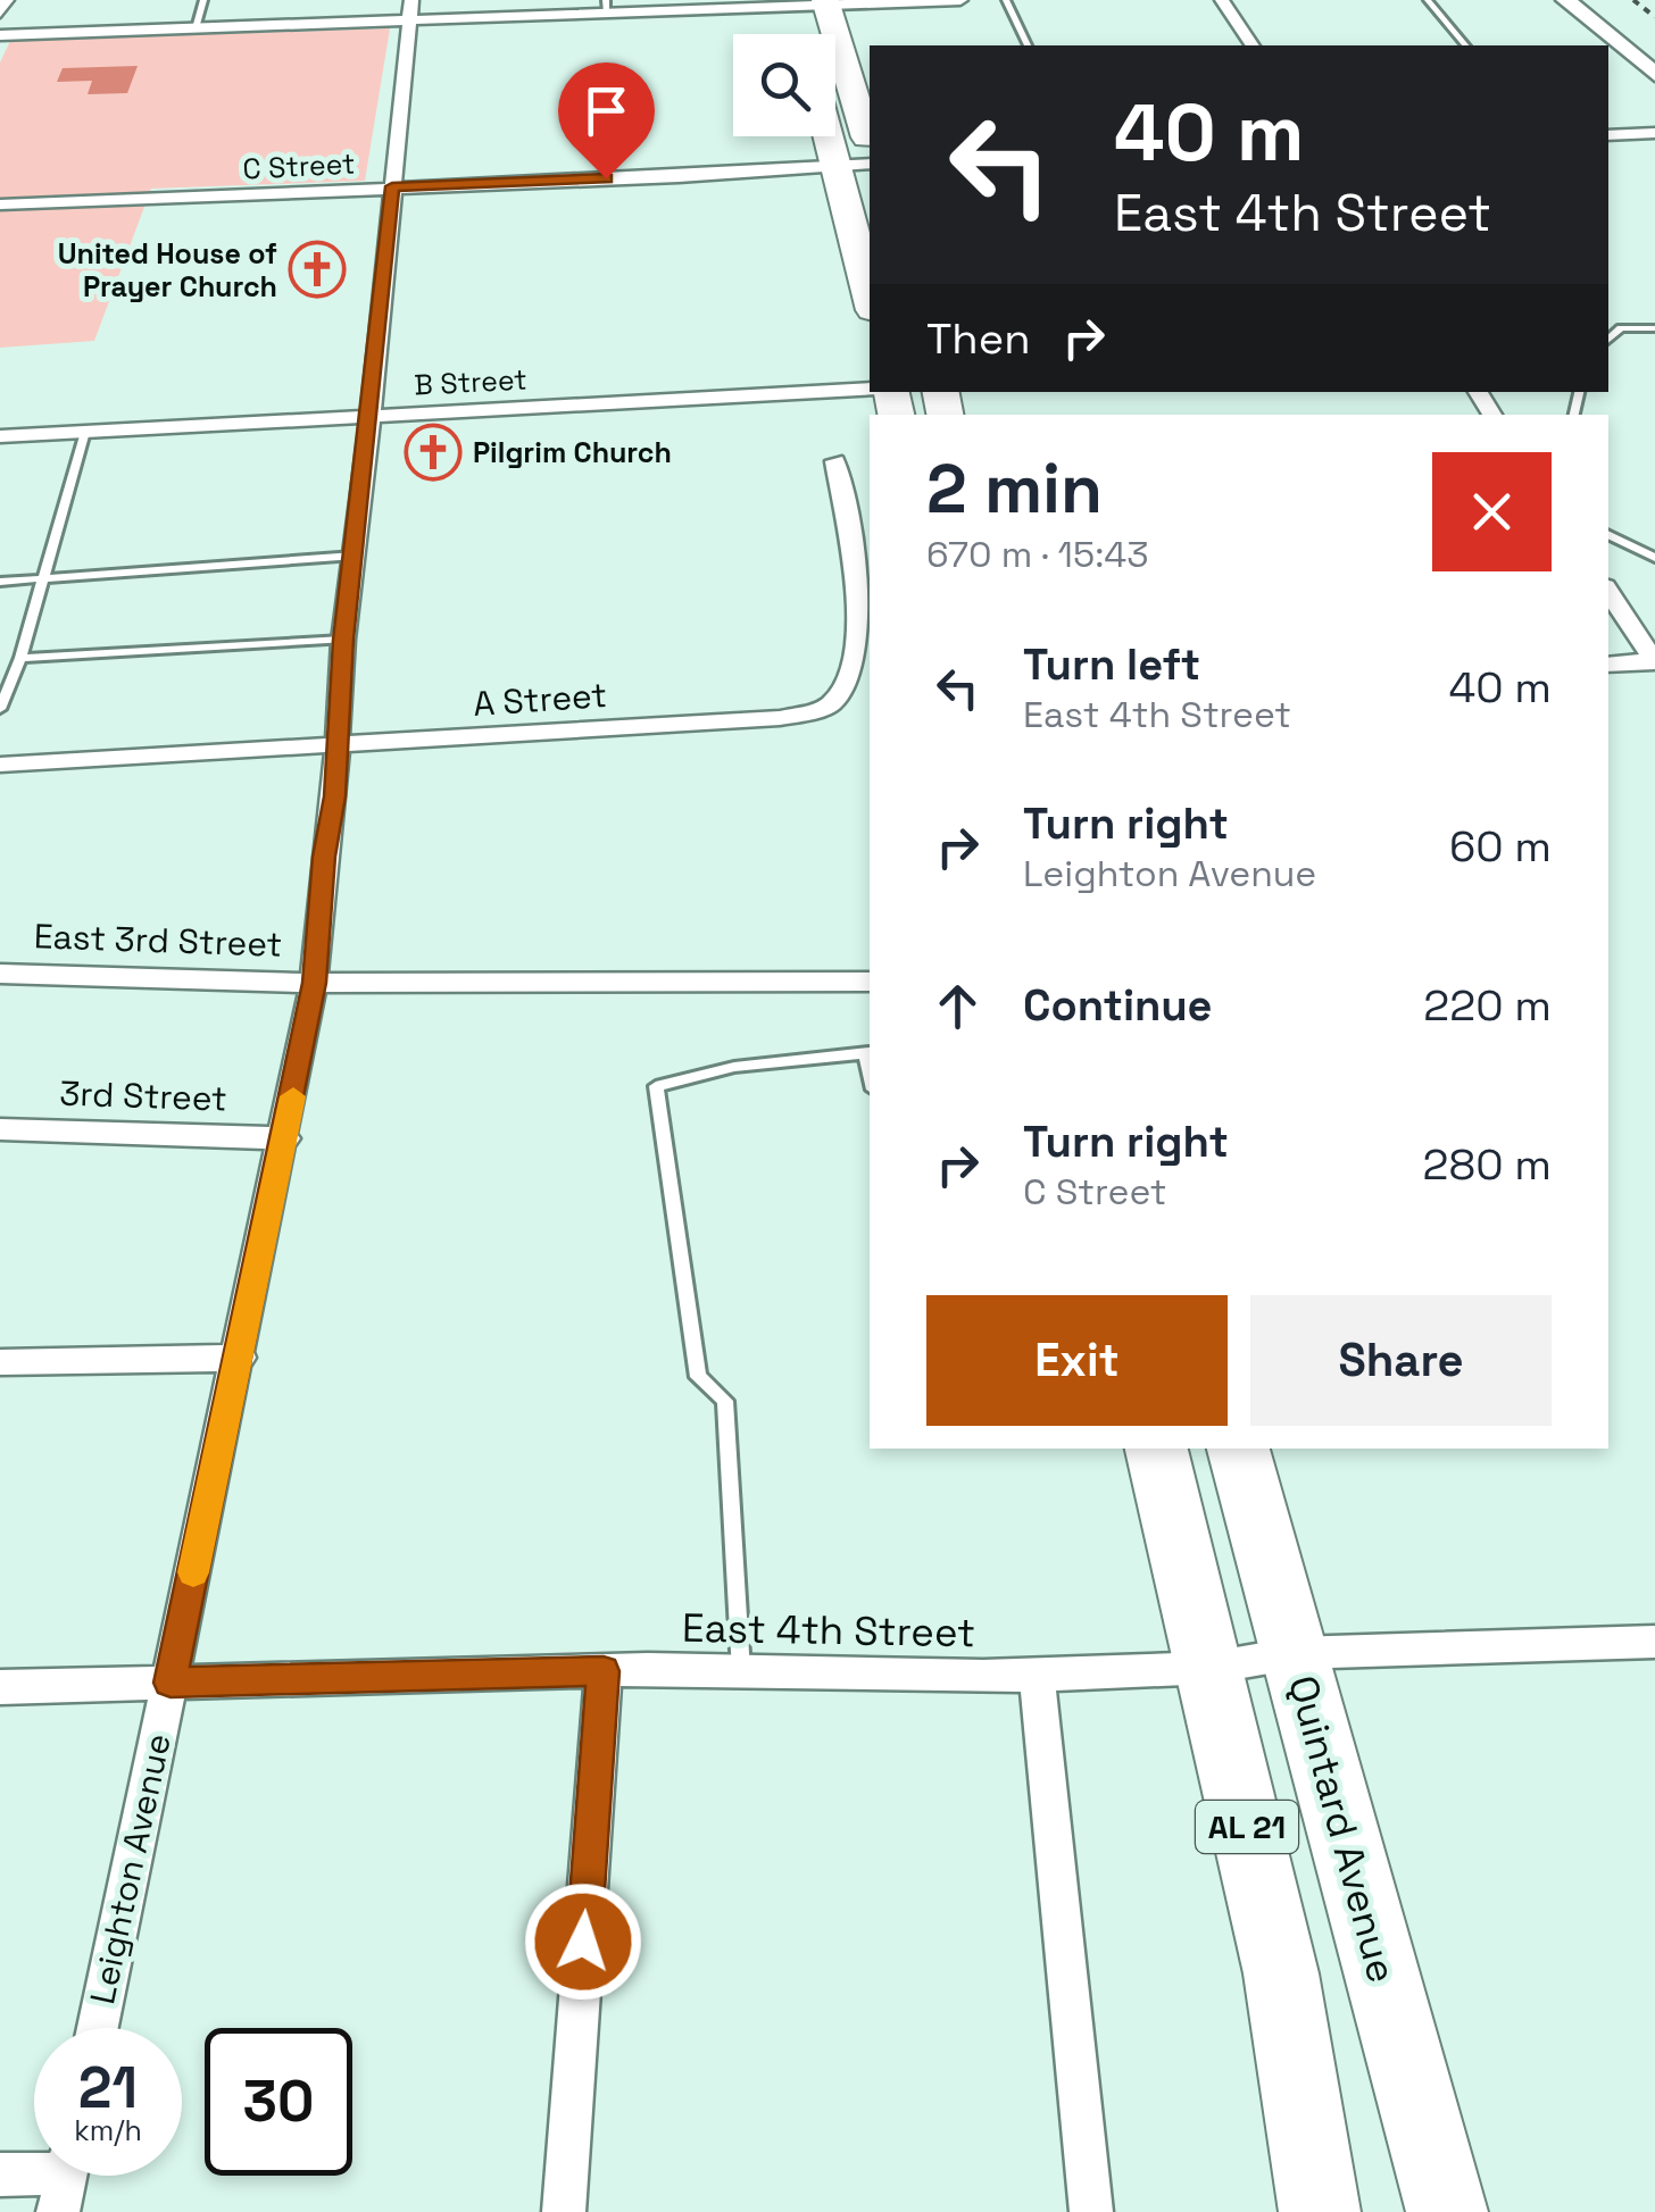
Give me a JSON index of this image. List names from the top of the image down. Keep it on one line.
{"streets":{"highway":["AL 21","Quintard Avenue"],"street":["C Street","B Street","A Street","East 3rd Street","3rd Street","East 4th Street","Leighton Avenue"]},"crossings":[["C Street","Leighton Avenue"],["B Street","Leighton Avenue"],["A Street","Leighton Avenue"],["East 3rd Street","Leighton Avenue"],["3rd Street","Leighton Avenue"],["East 4th Street","AL 21"],["East 4th Street","Quintard Avenue"],["East 4th Street","Leighton Avenue"]],"places":{"church":["United House of Prayer Church","Pilgrim Church"]},"page":{"turn":["40 m","East 4th Street"],"then":"Then","heading":["2 min","670 m · 15:43"],"list":[{"name":"Turn left","note":"East 4th Street","value":"40 m"},{"name":"Turn right","note":"Leighton Avenue","value":"60 m"},{"name":"Continue","value":"220 m"},{"name":"Turn right","note":"C Street","value":"280 m"}],"buttons":["Exit","Share"],"speed":"21 km/h","limit":"30"}}
